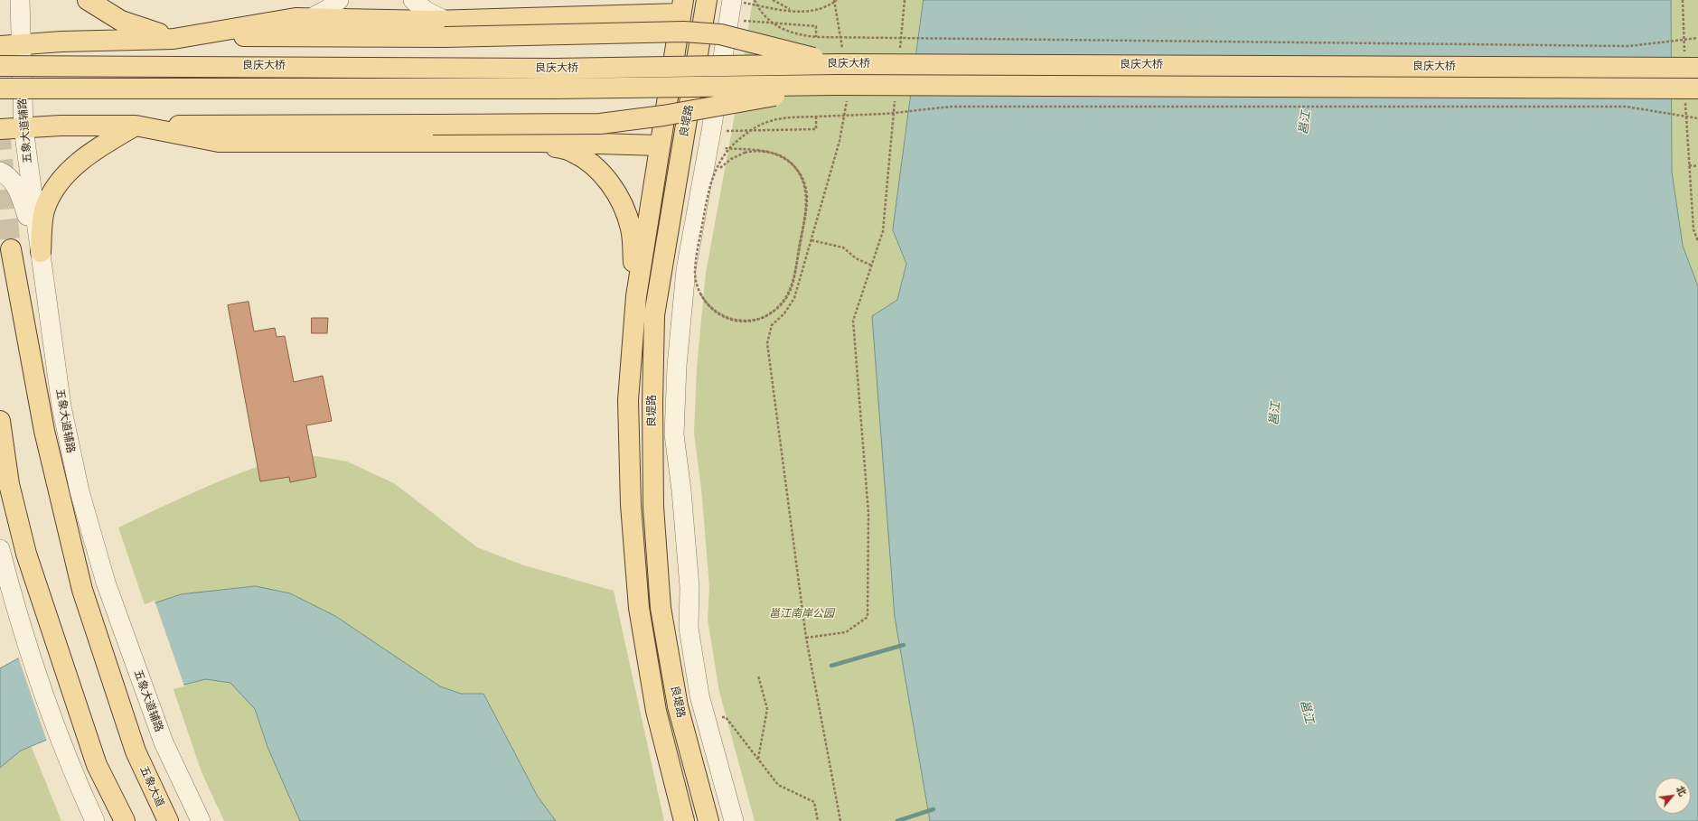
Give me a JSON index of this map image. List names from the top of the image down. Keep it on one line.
{"streets":{"main road":["良庆大桥","良堤路","五象大道"],"street":["五象大道辅路"]},"water":["邕江"],"parks":["邕江南岸公园"],"north":"top right"}
